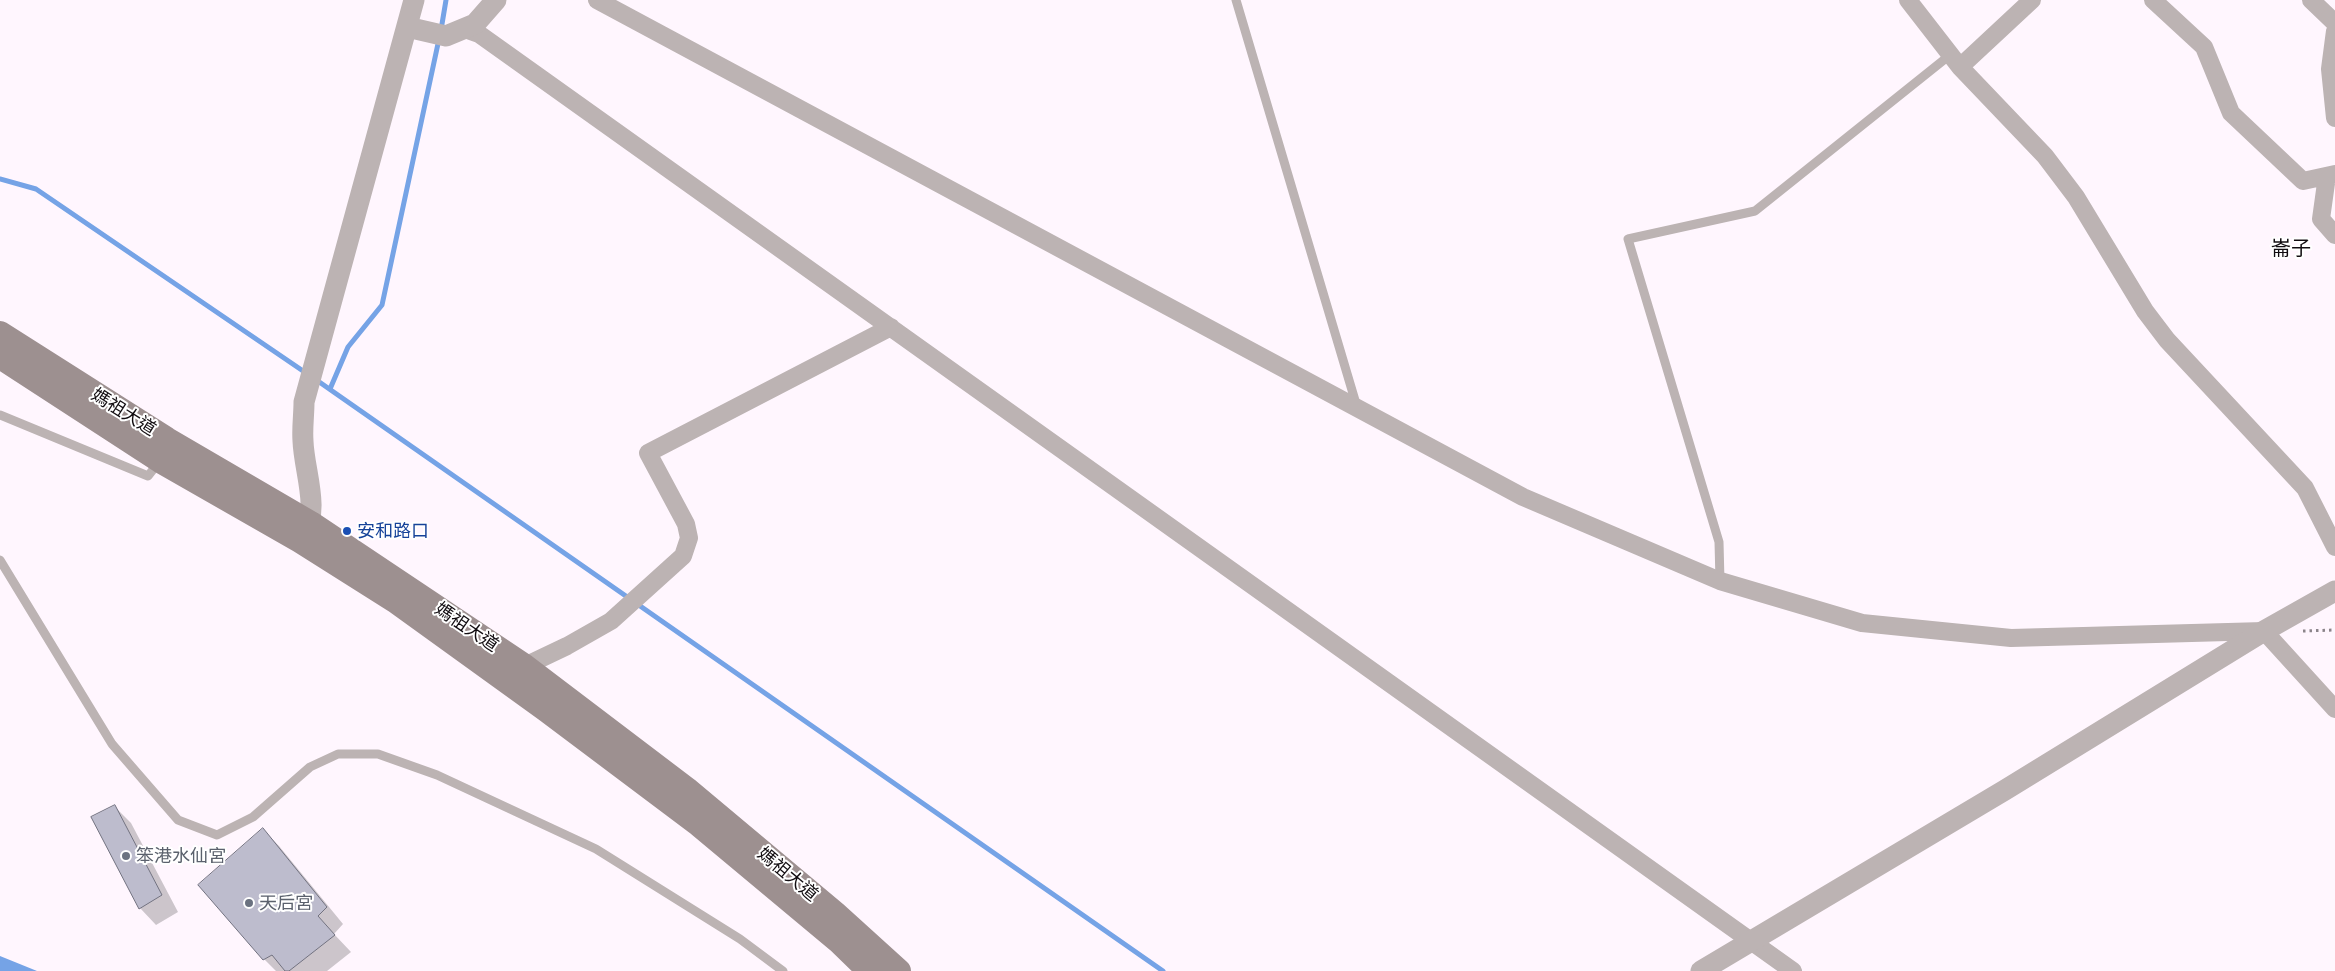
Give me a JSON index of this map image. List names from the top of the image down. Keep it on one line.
{"streets":{"main road":["媽祖大道"]},"districts":["崙子"],"places":["安和路口","笨港水仙宮","天后宮"]}
